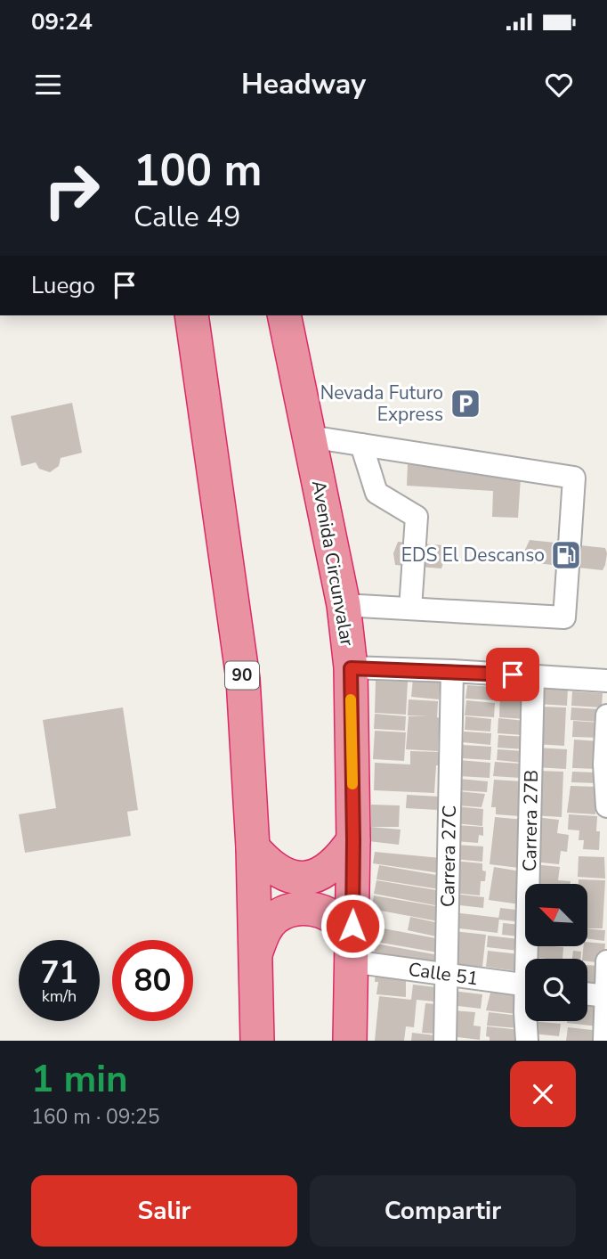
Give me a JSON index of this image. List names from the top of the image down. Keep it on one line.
{"streets":{"highway":["Avenida Circunvalar","90"],"street":["Carrera 27B","Carrera 27C","Calle 51"]},"crossings":[["Avenida Circunvalar","Calle 51"],["Carrera 27C","Calle 51"]],"places":{"parking":["Nevada Futuro Express"],"fuel station":["EDS El Descanso"]},"north":"top left","page":{"status":"09:24","header":"Headway","turn":["100 m","Calle 49"],"then":"Luego","speed":"71 km/h","limit":"80","heading":["1 min","160 m · 09:25"],"buttons":["Salir","Compartir"]}}
